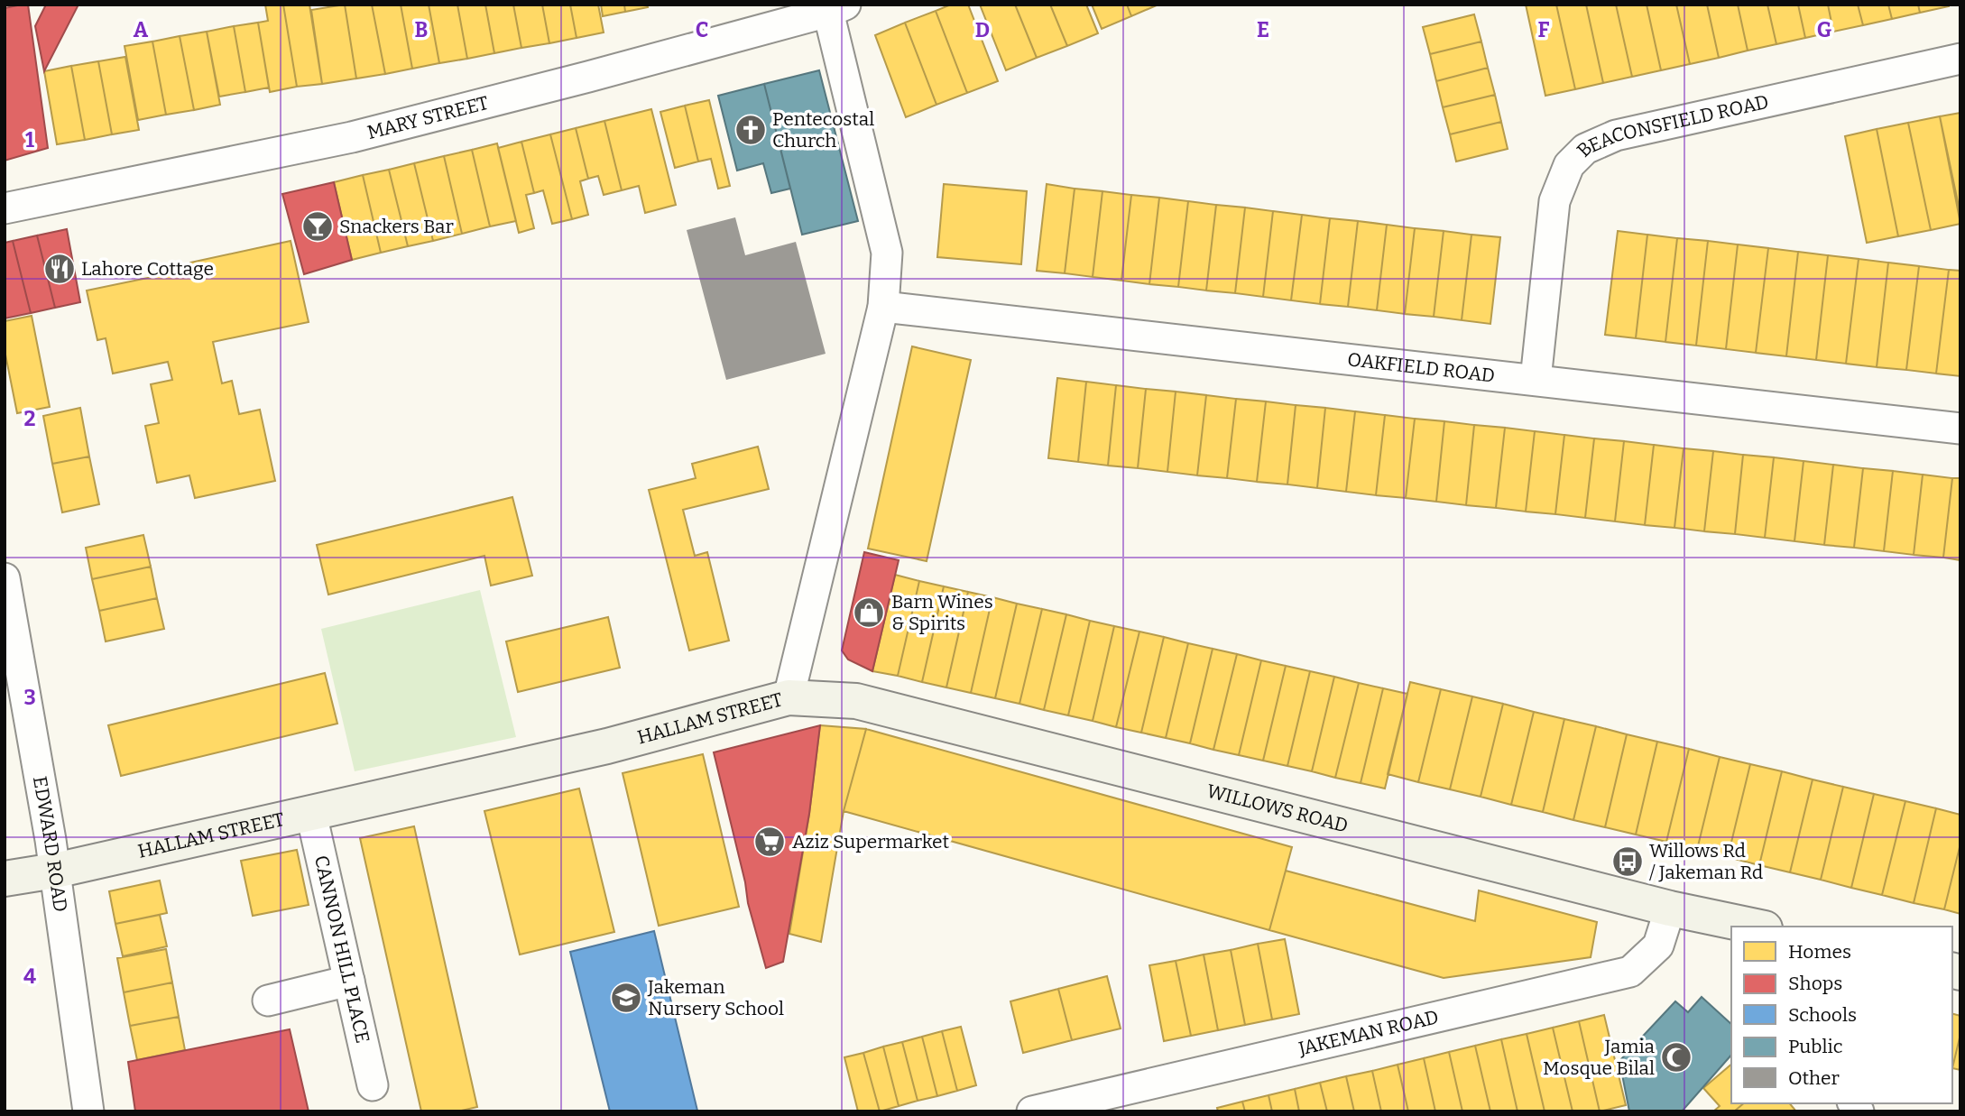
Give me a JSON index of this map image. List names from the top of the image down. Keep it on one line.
{"streets":{"street":["MARY STREET","BEACONSFIELD ROAD","OAKFIELD ROAD","HALLAM STREET","WILLOWS ROAD","EDWARD ROAD","CANNON HILL PLACE","JAKEMAN ROAD"]},"crossings":[["MARY STREET","HALLAM STREET"],["BEACONSFIELD ROAD","OAKFIELD ROAD"],["OAKFIELD ROAD","HALLAM STREET"],["HALLAM STREET","WILLOWS ROAD"],["HALLAM STREET","EDWARD ROAD"],["HALLAM STREET","CANNON HILL PLACE"],["WILLOWS ROAD","JAKEMAN ROAD"]],"places":{"church":["Pentecostal Church"],"bar":["Snackers Bar"],"restaurant":["Lahore Cottage"],"shop":["Barn Wines & Spirits"],"supermarket":["Aziz Supermarket"],"bus stop":["Willows Rd / Jakeman Rd"],"school or university":["Jakeman Nursery School"],"mosque":["Jamia Mosque Bilal"]},"legend":["Homes","Shops","Schools","Public","Other"],"grid":{"columns":["A","B","C","D","E","F","G"],"rows":["1","2","3","4"]}}
